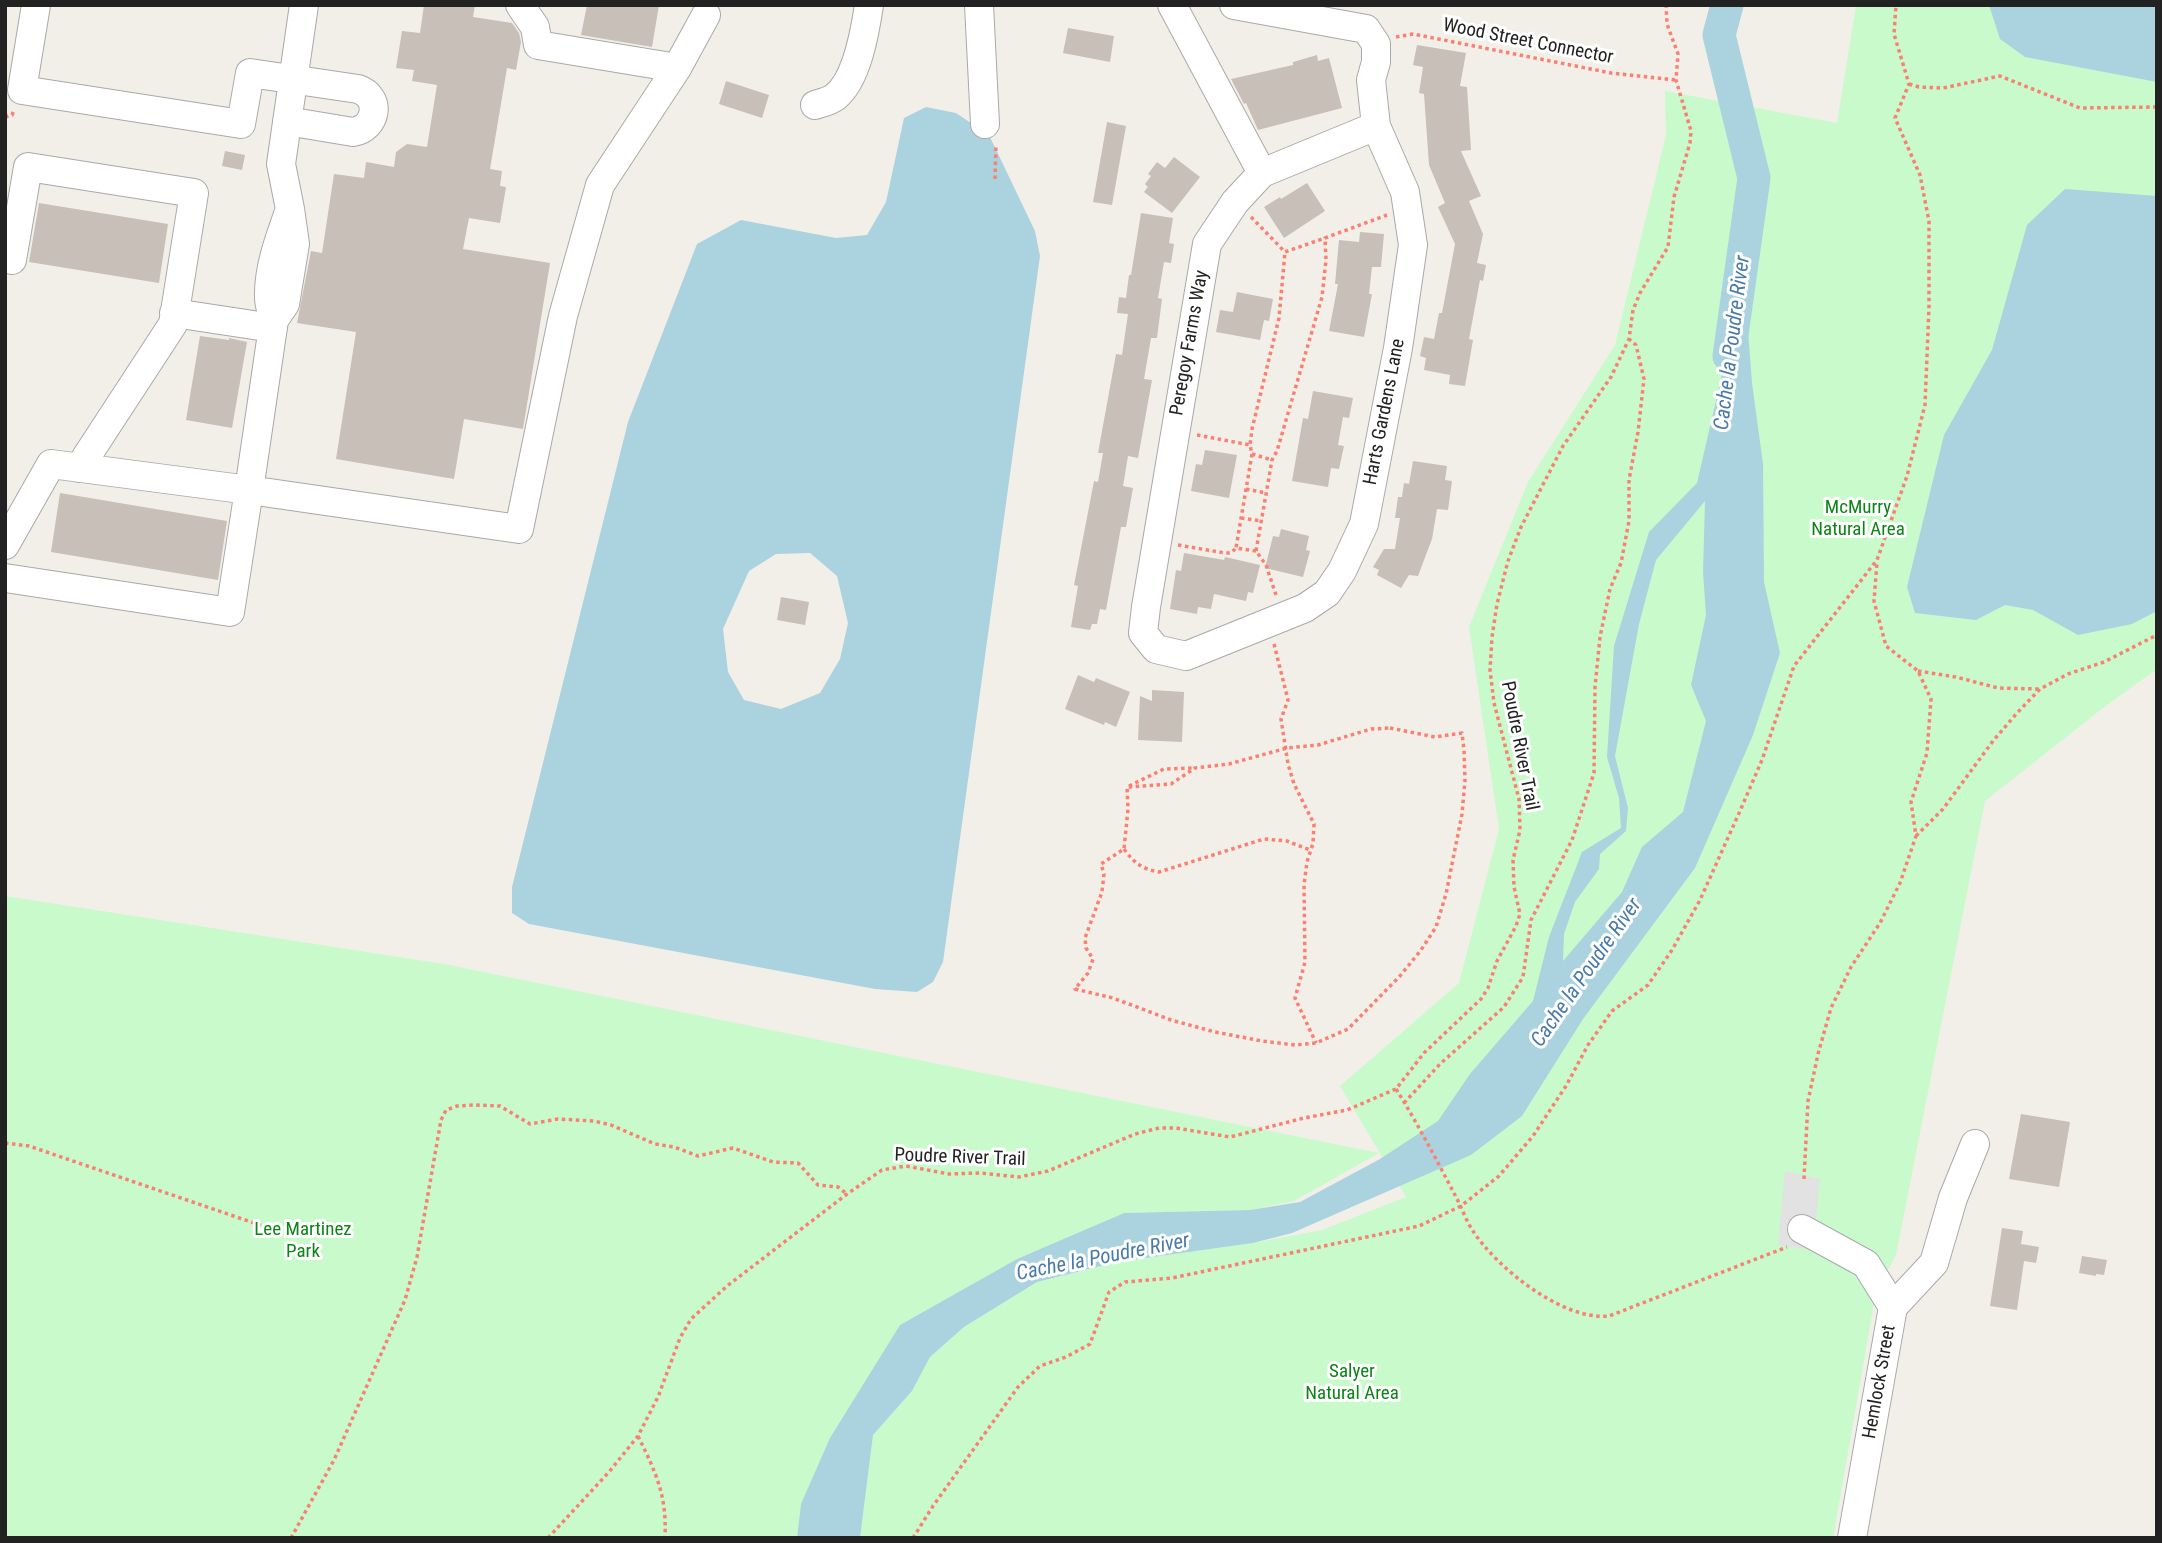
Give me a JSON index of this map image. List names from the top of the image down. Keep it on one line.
{"streets":{"street":["Peregoy Farms Way","Harts Gardens Lane","Hemlock Street"],"path":["Wood Street Connector","Poudre River Trail"]},"crossings":[["Wood Street Connector","Harts Gardens Lane"],["Wood Street Connector","Poudre River Trail"],["Peregoy Farms Way","Harts Gardens Lane"]],"water":["Cache la Poudre River"],"parks":["McMurry Natural Area","Lee Martinez Park","Salyer Natural Area"]}
